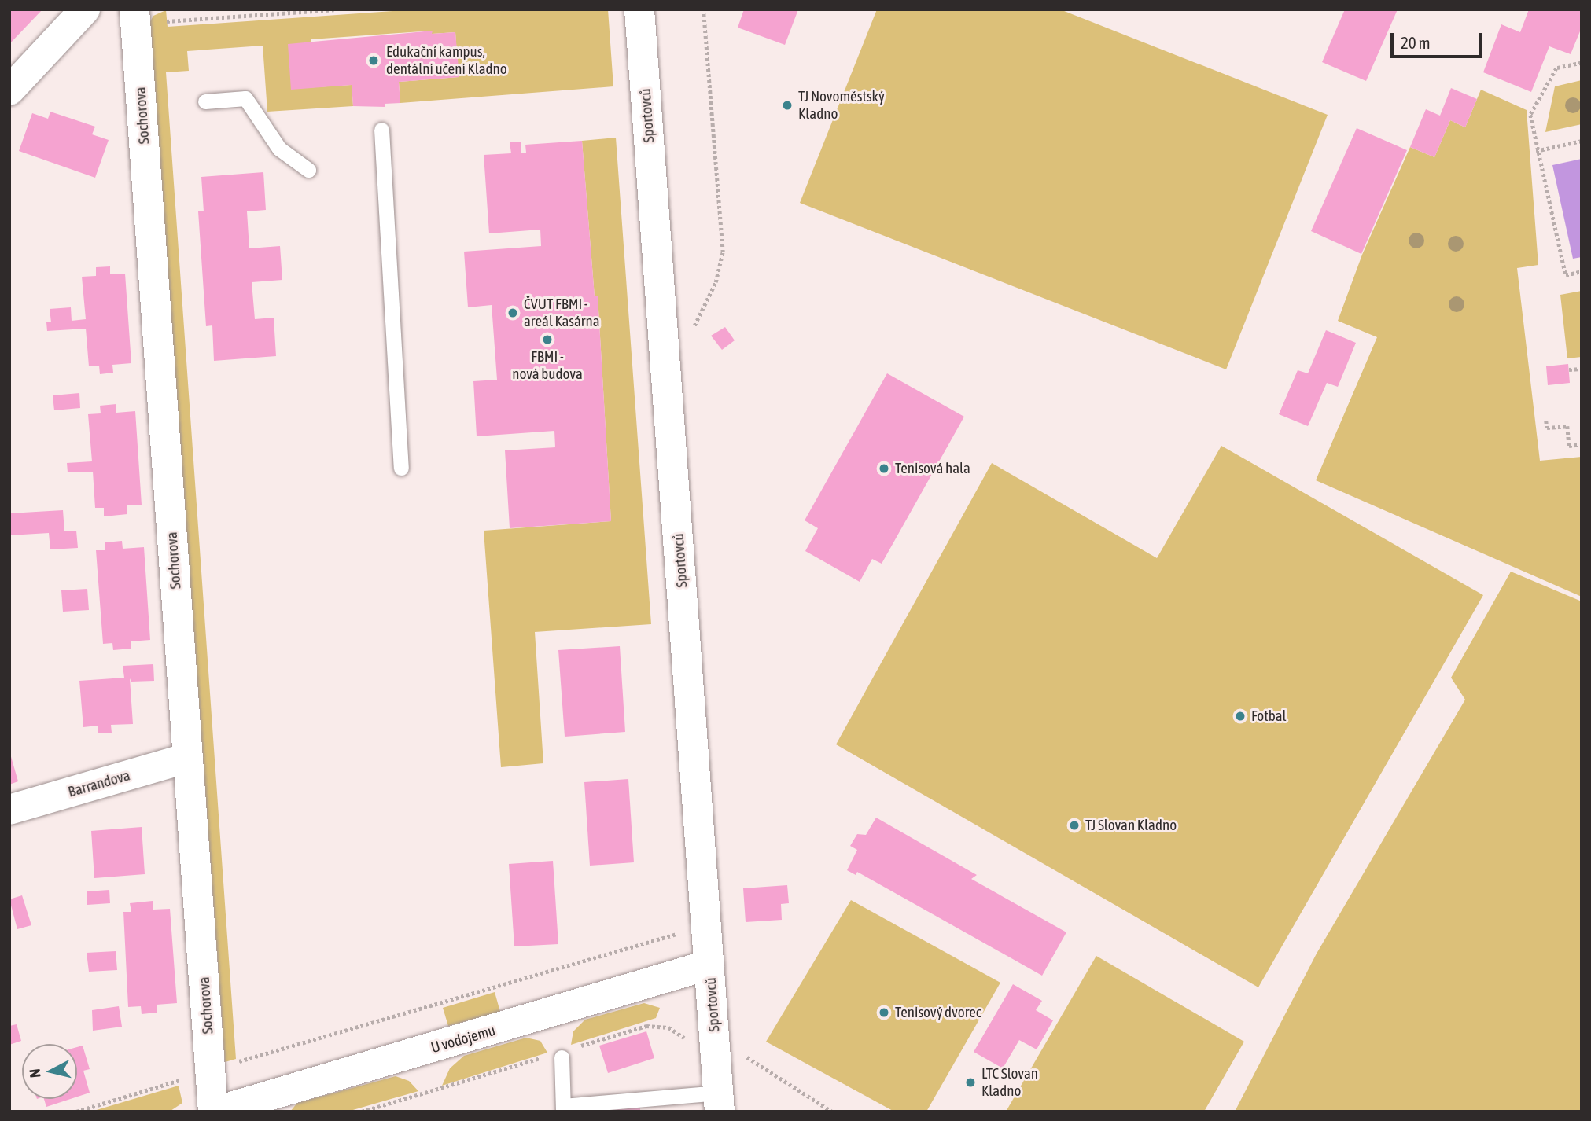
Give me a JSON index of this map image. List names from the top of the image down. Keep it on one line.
{"streets":{"street":["Sochorova","Sportovců","Barrandova","U vodojemu"]},"crossings":[["Sochorova","Barrandova"],["Sochorova","U vodojemu"],["Sportovců","U vodojemu"]],"places":["Edukační kampus, dentální učení Kladno","TJ Novoměstský Kladno","ČVUT FBMI - areál Kasárna","FBMI - nová budova","Tenisová hala","Fotbal","TJ Slovan Kladno","Tenisový dvorec","LTC Slovan Kladno"],"scale_bar":"20 m","north":"left"}
